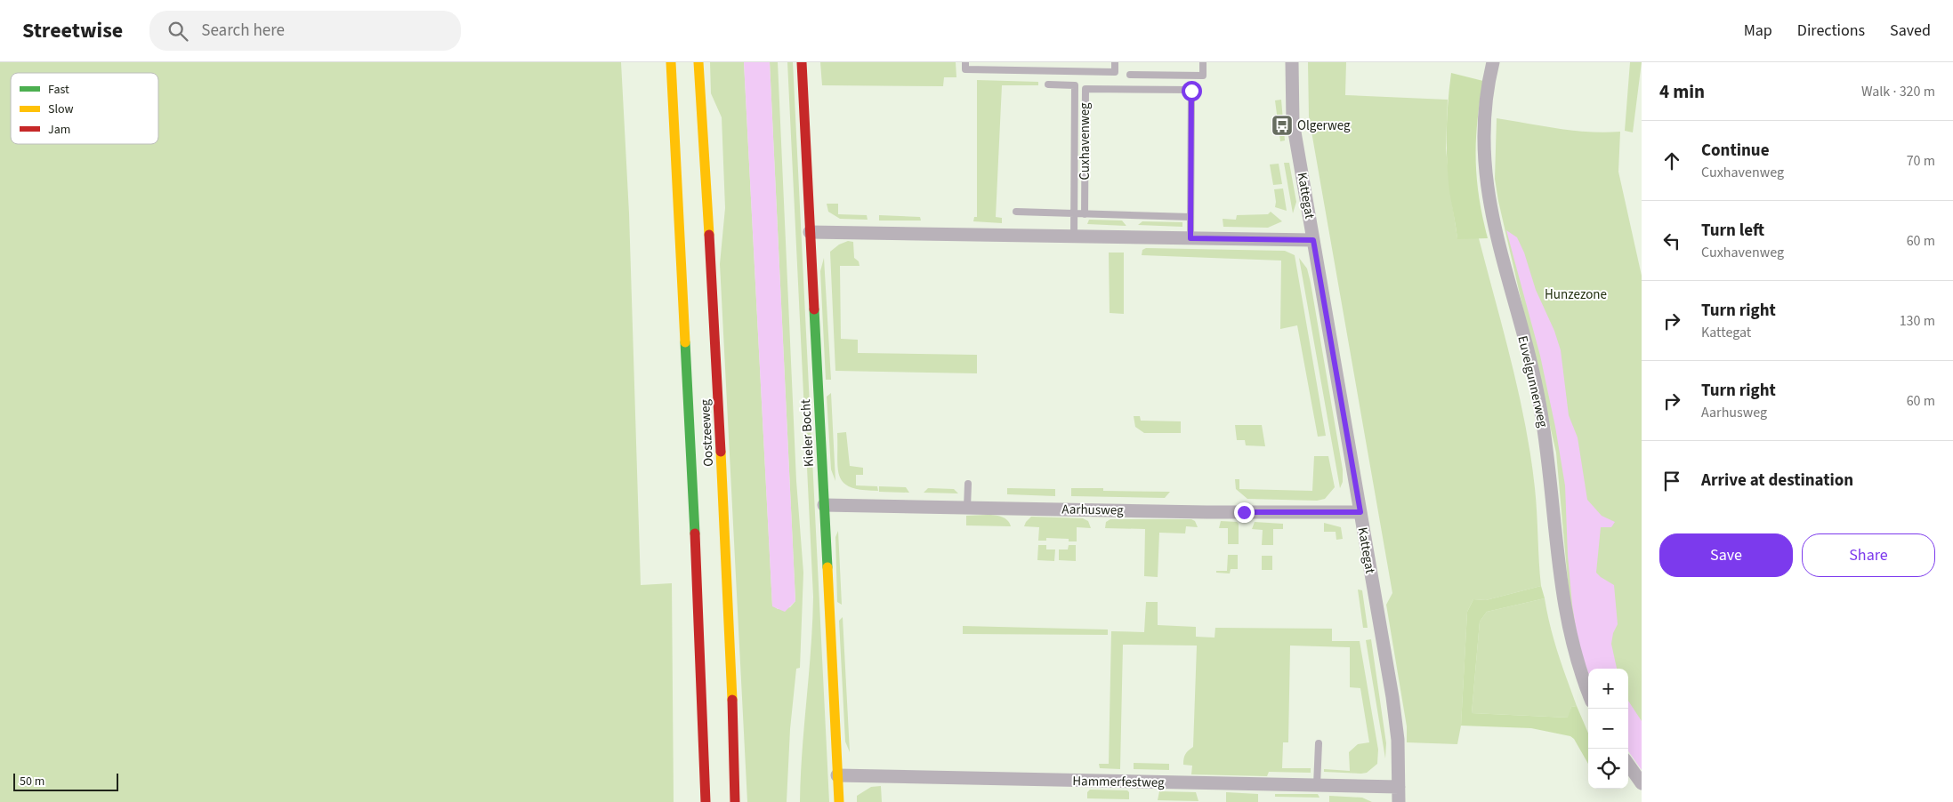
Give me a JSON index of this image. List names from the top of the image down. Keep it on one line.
{"streets":{"main road":["Oostzeeweg","Kieler Bocht"],"street":["Kattegat","Euvelgunnerweg","Aarhusweg","Hammerfestweg"],"lane":["Cuxhavenweg"]},"crossings":[["Kattegat","Aarhusweg"],["Kattegat","Hammerfestweg"],["Kieler Bocht","Aarhusweg"],["Kieler Bocht","Hammerfestweg"]],"parks":["Hunzezone"],"places":{"bus stop":["Olgerweg"]},"legend":["Fast","Slow","Jam"],"scale_bar":"50 m","page":{"header":"Streetwise","search":"Search here","nav":["Map","Directions","Saved"],"heading":["4 min","Walk · 320 m"],"list":[["Continue","Cuxhavenweg","70 m"],["Turn left","Cuxhavenweg","60 m"],["Turn right","Kattegat","130 m"],["Turn right","Aarhusweg","60 m"],"Arrive at destination"],"buttons":["Save","Share"],"map_buttons":["+","−"],"scale":"50 m"}}
